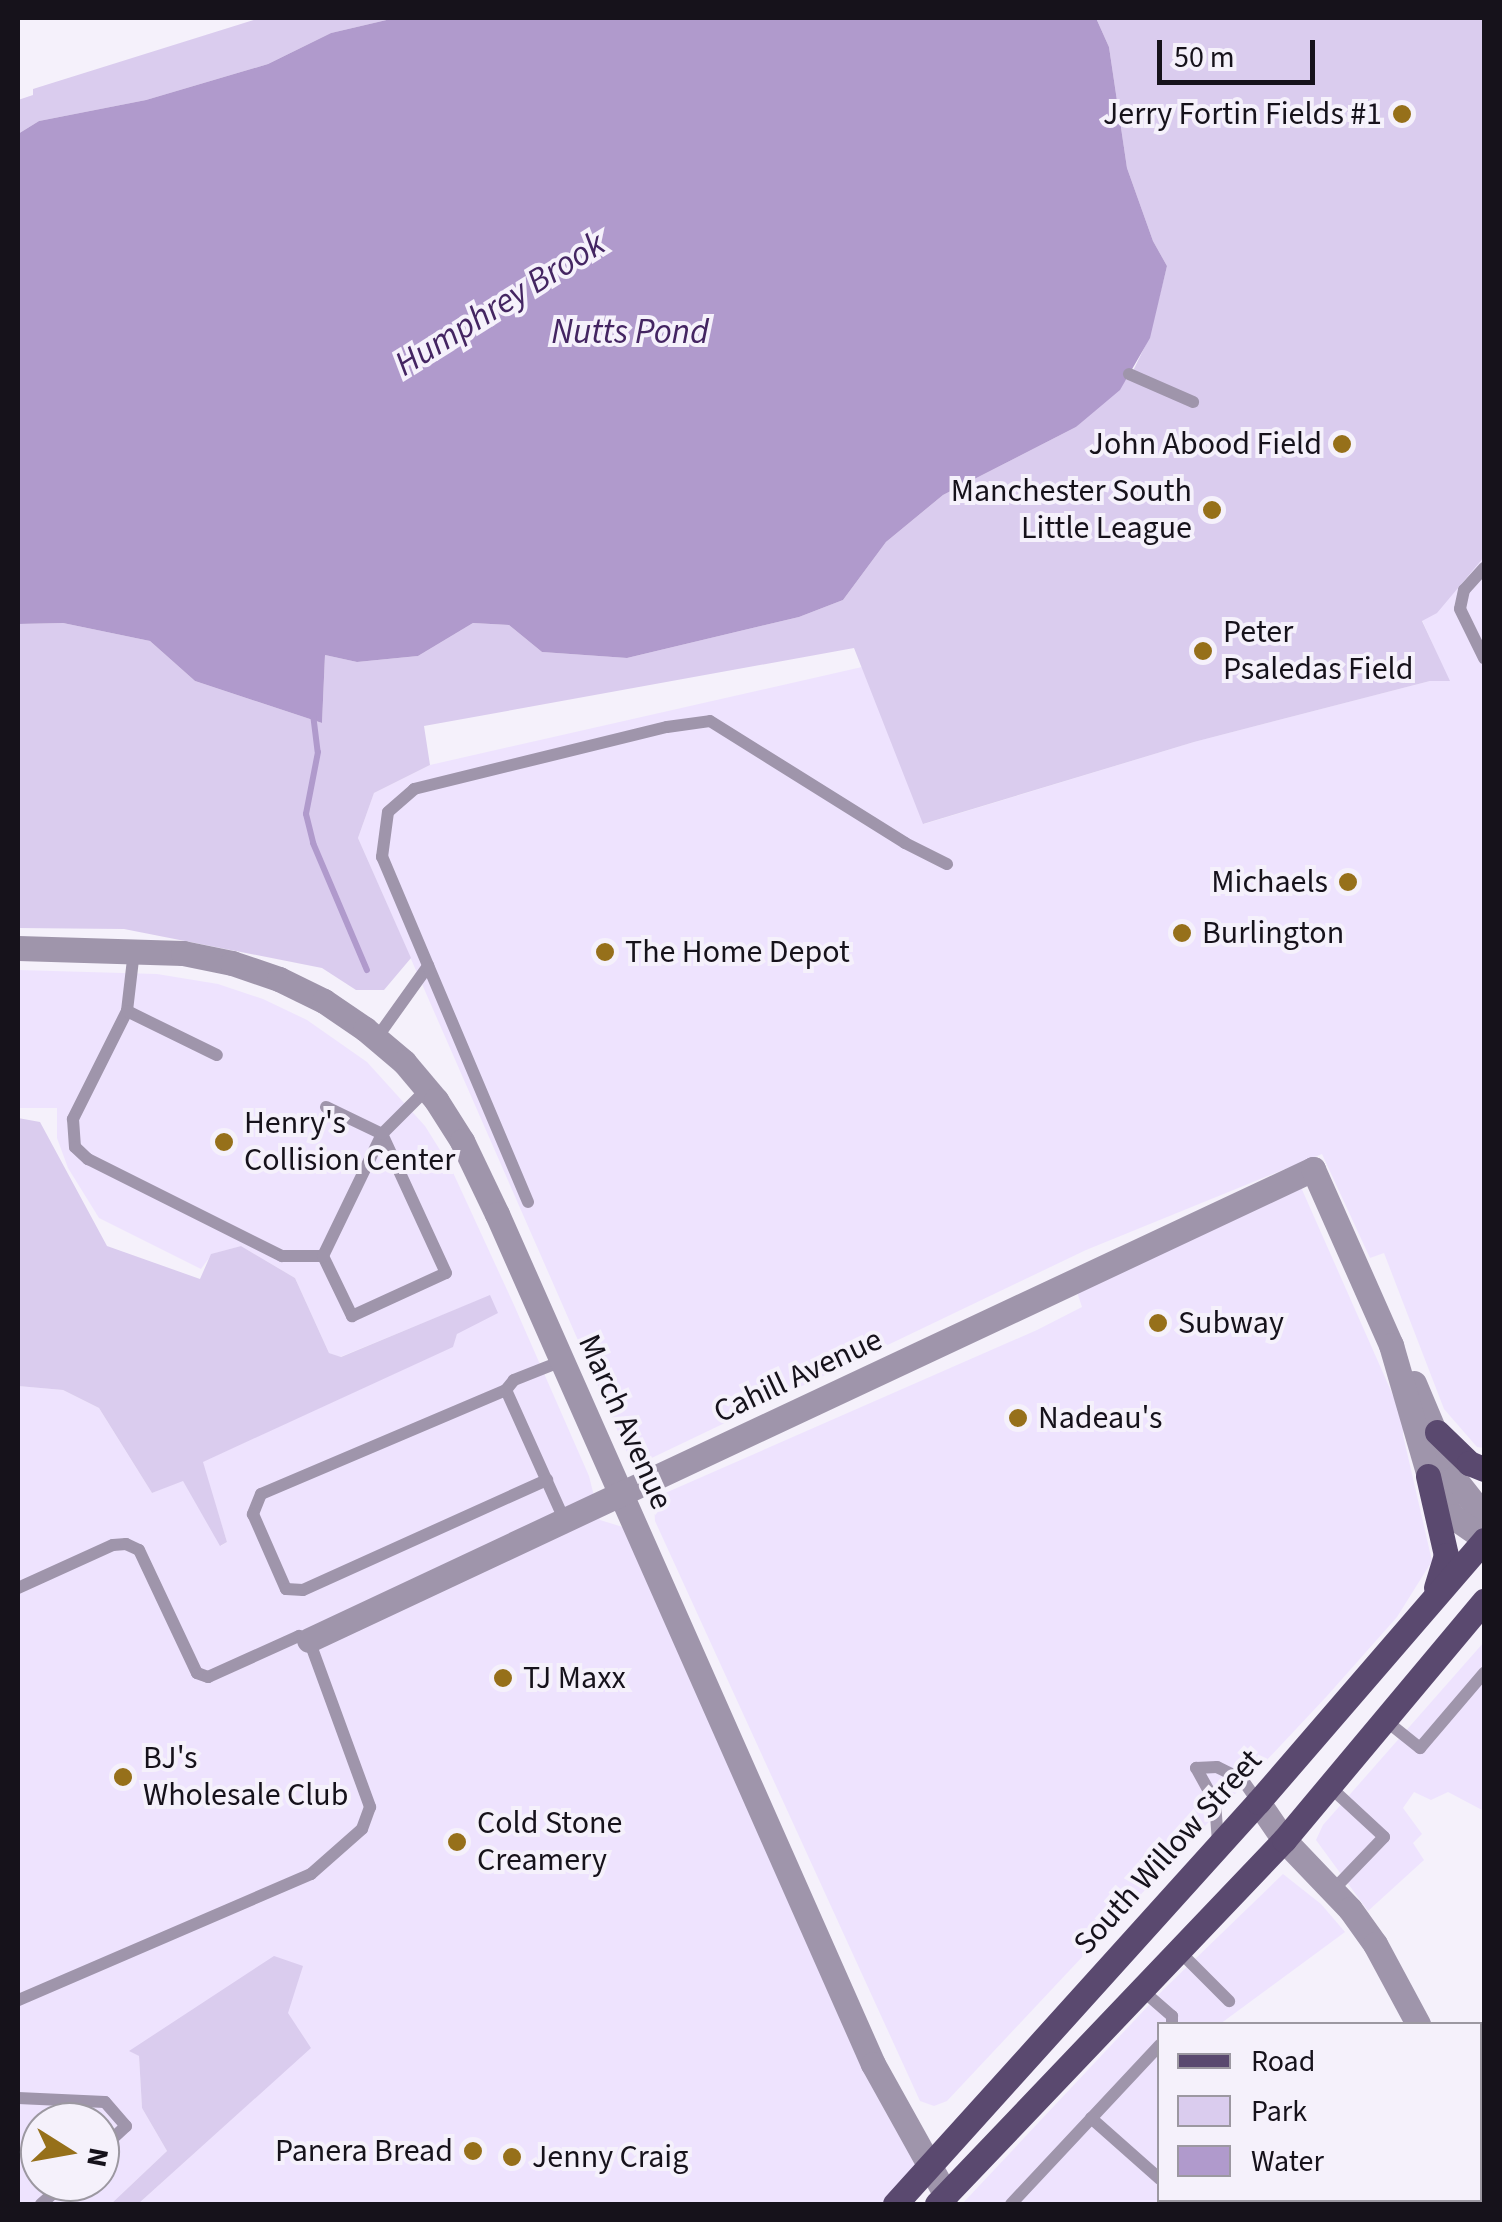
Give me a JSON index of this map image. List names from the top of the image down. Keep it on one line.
{"streets":{"main road":["South Willow Street"],"street":["Cahill Avenue","March Avenue"]},"crossings":[["Cahill Avenue","March Avenue"],["March Avenue","South Willow Street"]],"water":["Humphrey Brook","Nutts Pond"],"places":["Jerry Fortin Fields #1","John Abood Field","Manchester South Little League","Peter Psaledas Field","Michaels","Burlington","The Home Depot","Henry's Collision Center","Subway","Nadeau's","TJ Maxx","BJ's Wholesale Club","Cold Stone Creamery","Panera Bread","Jenny Craig"],"legend":["Road","Park","Water"],"scale_bar":"50 m","north":"right"}
